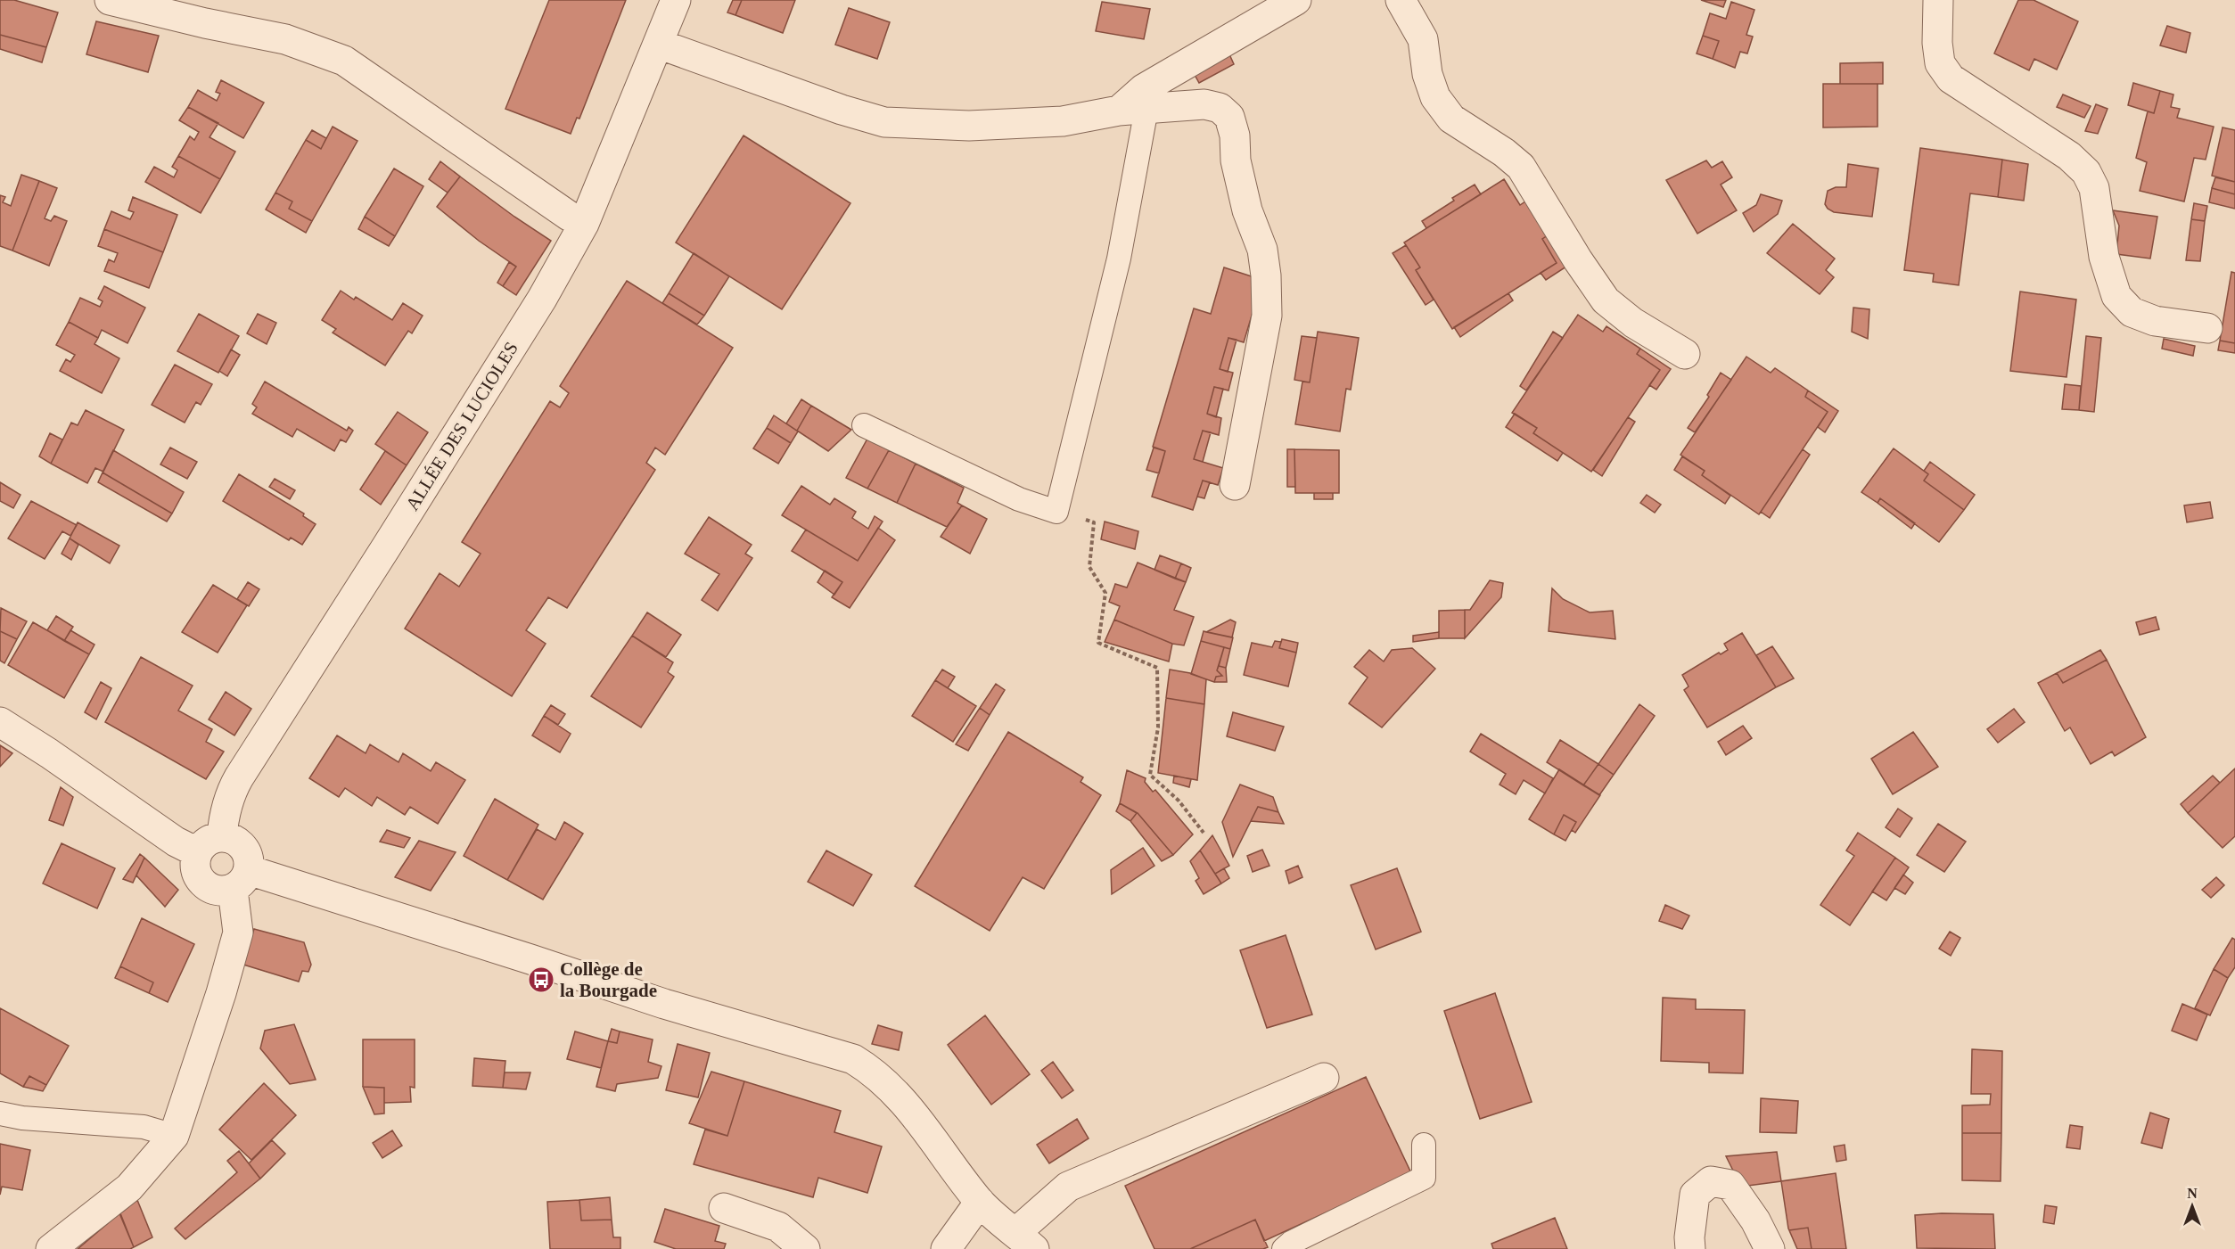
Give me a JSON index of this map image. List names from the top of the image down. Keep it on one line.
{"streets":{"street":["ALLÉE DES LUCIOLES"]},"places":{"bus stop":["Collège de la Bourgade"]},"north":"top"}
